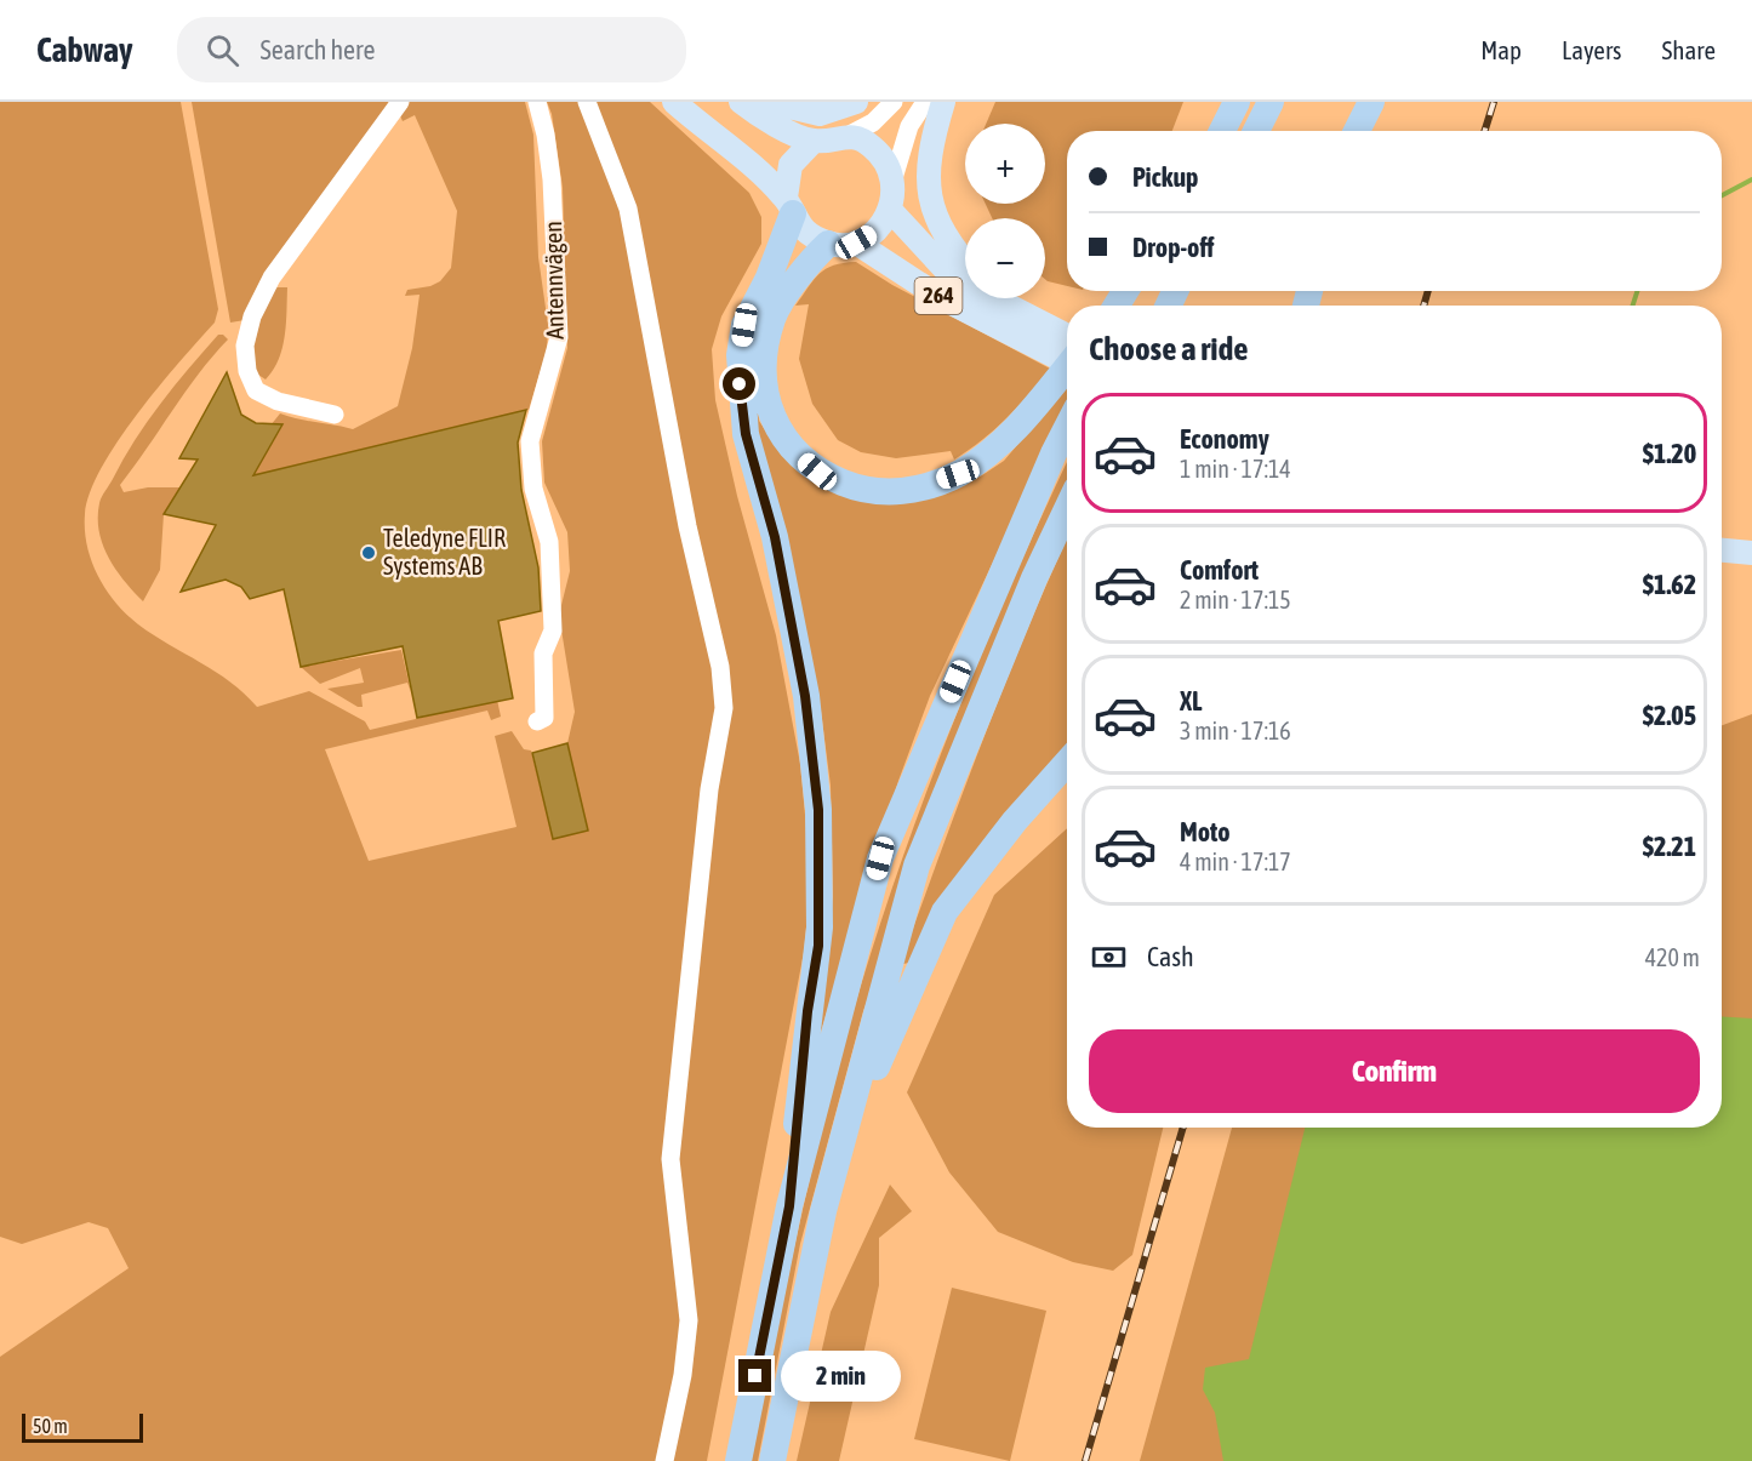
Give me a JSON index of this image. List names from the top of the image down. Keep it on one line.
{"streets":{"main road":["264"],"street":["Antennvägen"]},"places":["Teledyne FLIR Systems AB"],"scale_bar":"50 m","page":{"header":"Cabway","search":"Search here","nav":["Map","Layers","Share"],"map_buttons":["+","−"],"banner":["Pickup","Drop-off"],"heading":"Choose a ride","list":[{"name":"Economy","note":"1 min · 17:14","value":"$1.20"},{"name":"Comfort","note":"2 min · 17:15","value":"$1.62"},{"name":"XL","note":"3 min · 17:16","value":"$2.05"},{"name":"Moto","note":"4 min · 17:17","value":"$2.21"}],"pay":["Cash","420 m"],"buttons":"Confirm","bubble":"2 min","scale":"50 m"}}
